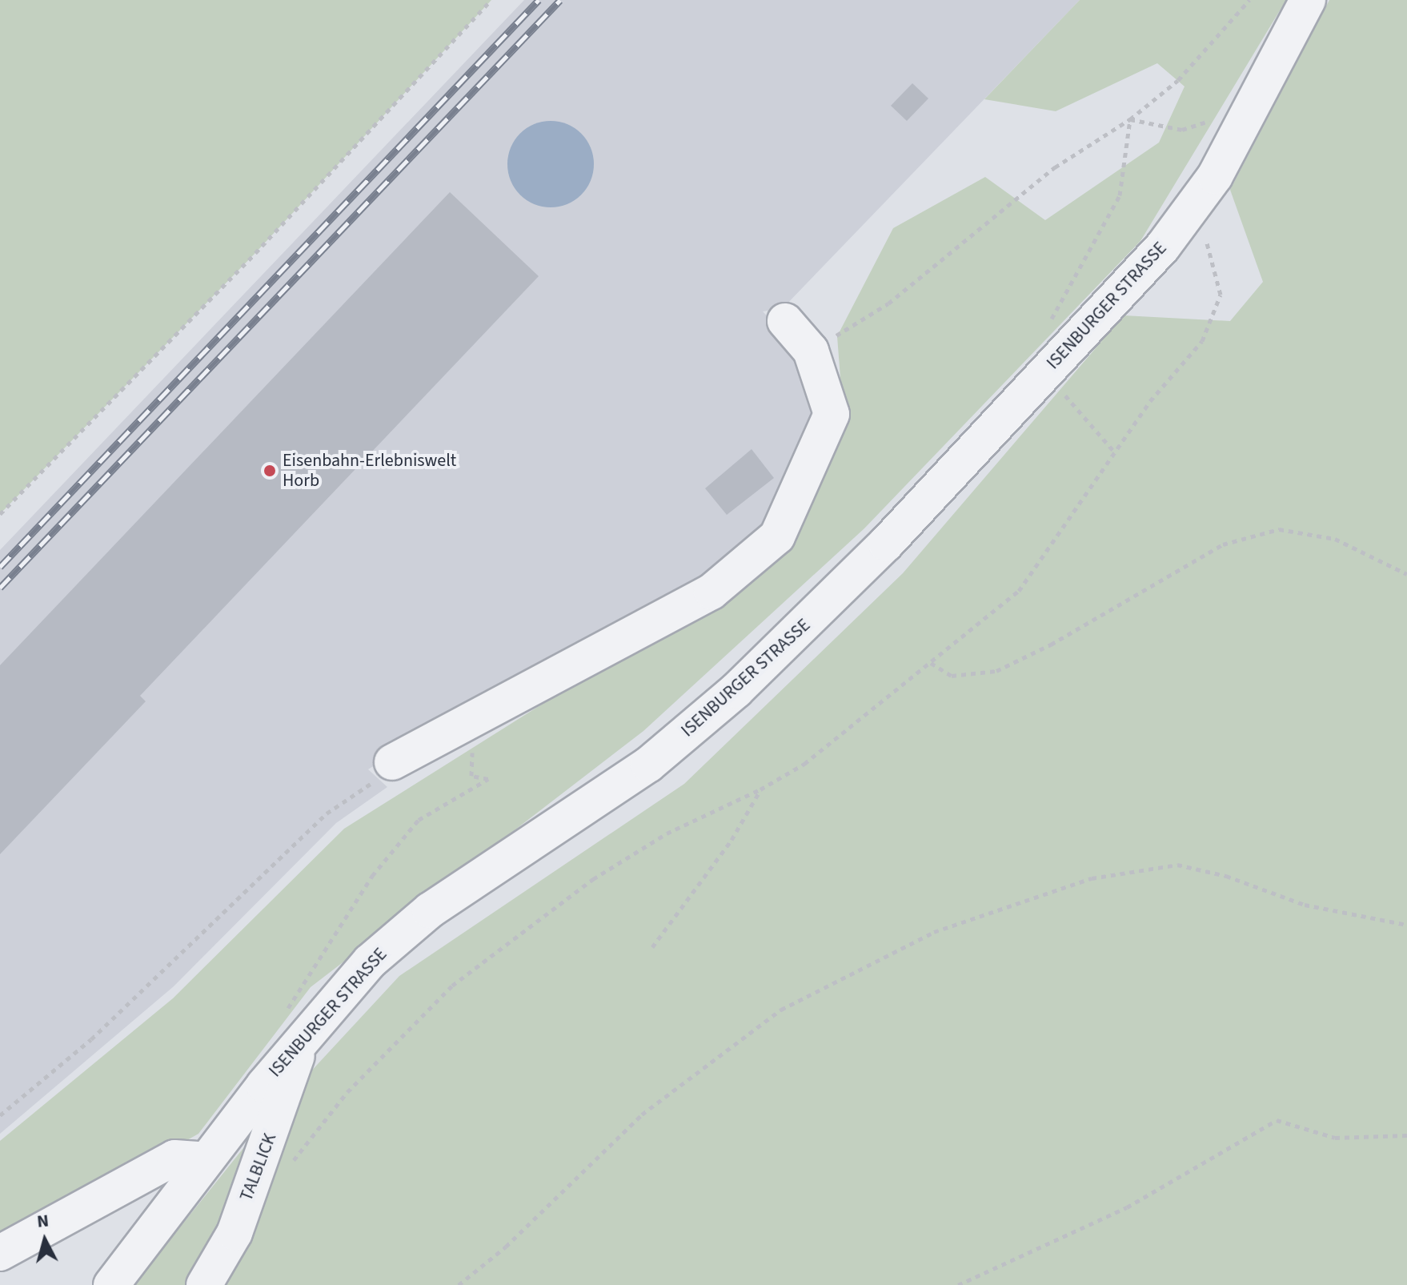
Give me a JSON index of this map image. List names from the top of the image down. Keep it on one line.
{"streets":{"street":["ISENBURGER STRASSE","TALBLICK"]},"crossings":[["ISENBURGER STRASSE","TALBLICK"]],"places":["Eisenbahn-Erlebniswelt Horb"],"north":"top"}
